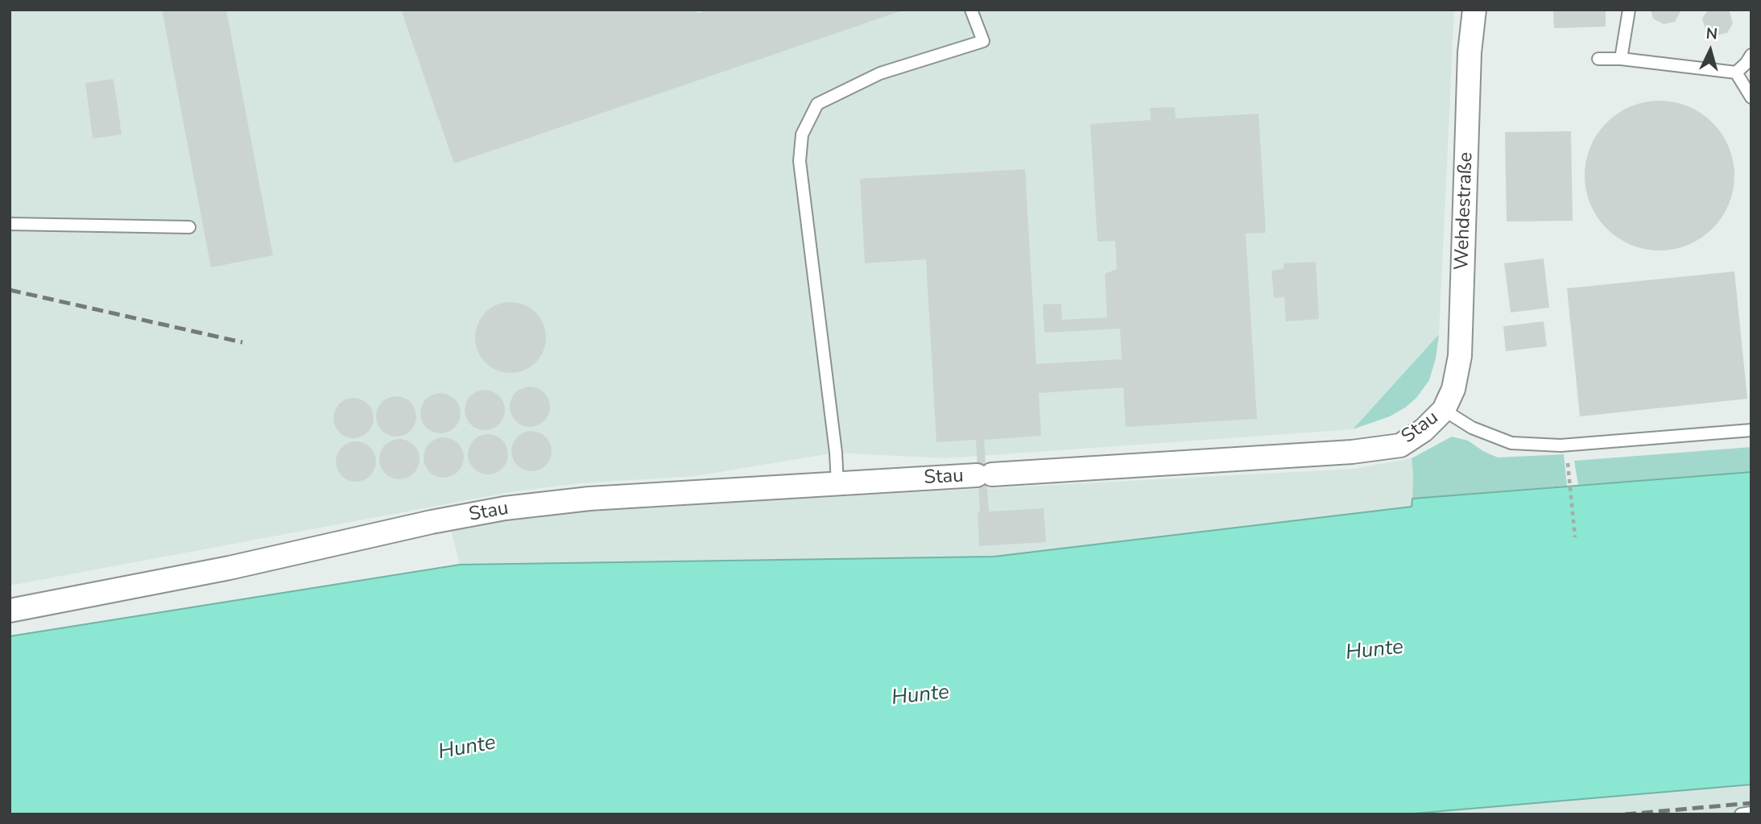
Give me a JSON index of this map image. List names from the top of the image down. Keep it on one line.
{"streets":{"street":["Wehdestraße","Stau"]},"crossings":[["Wehdestraße","Stau"]],"water":["Hunte"],"north":"top"}
